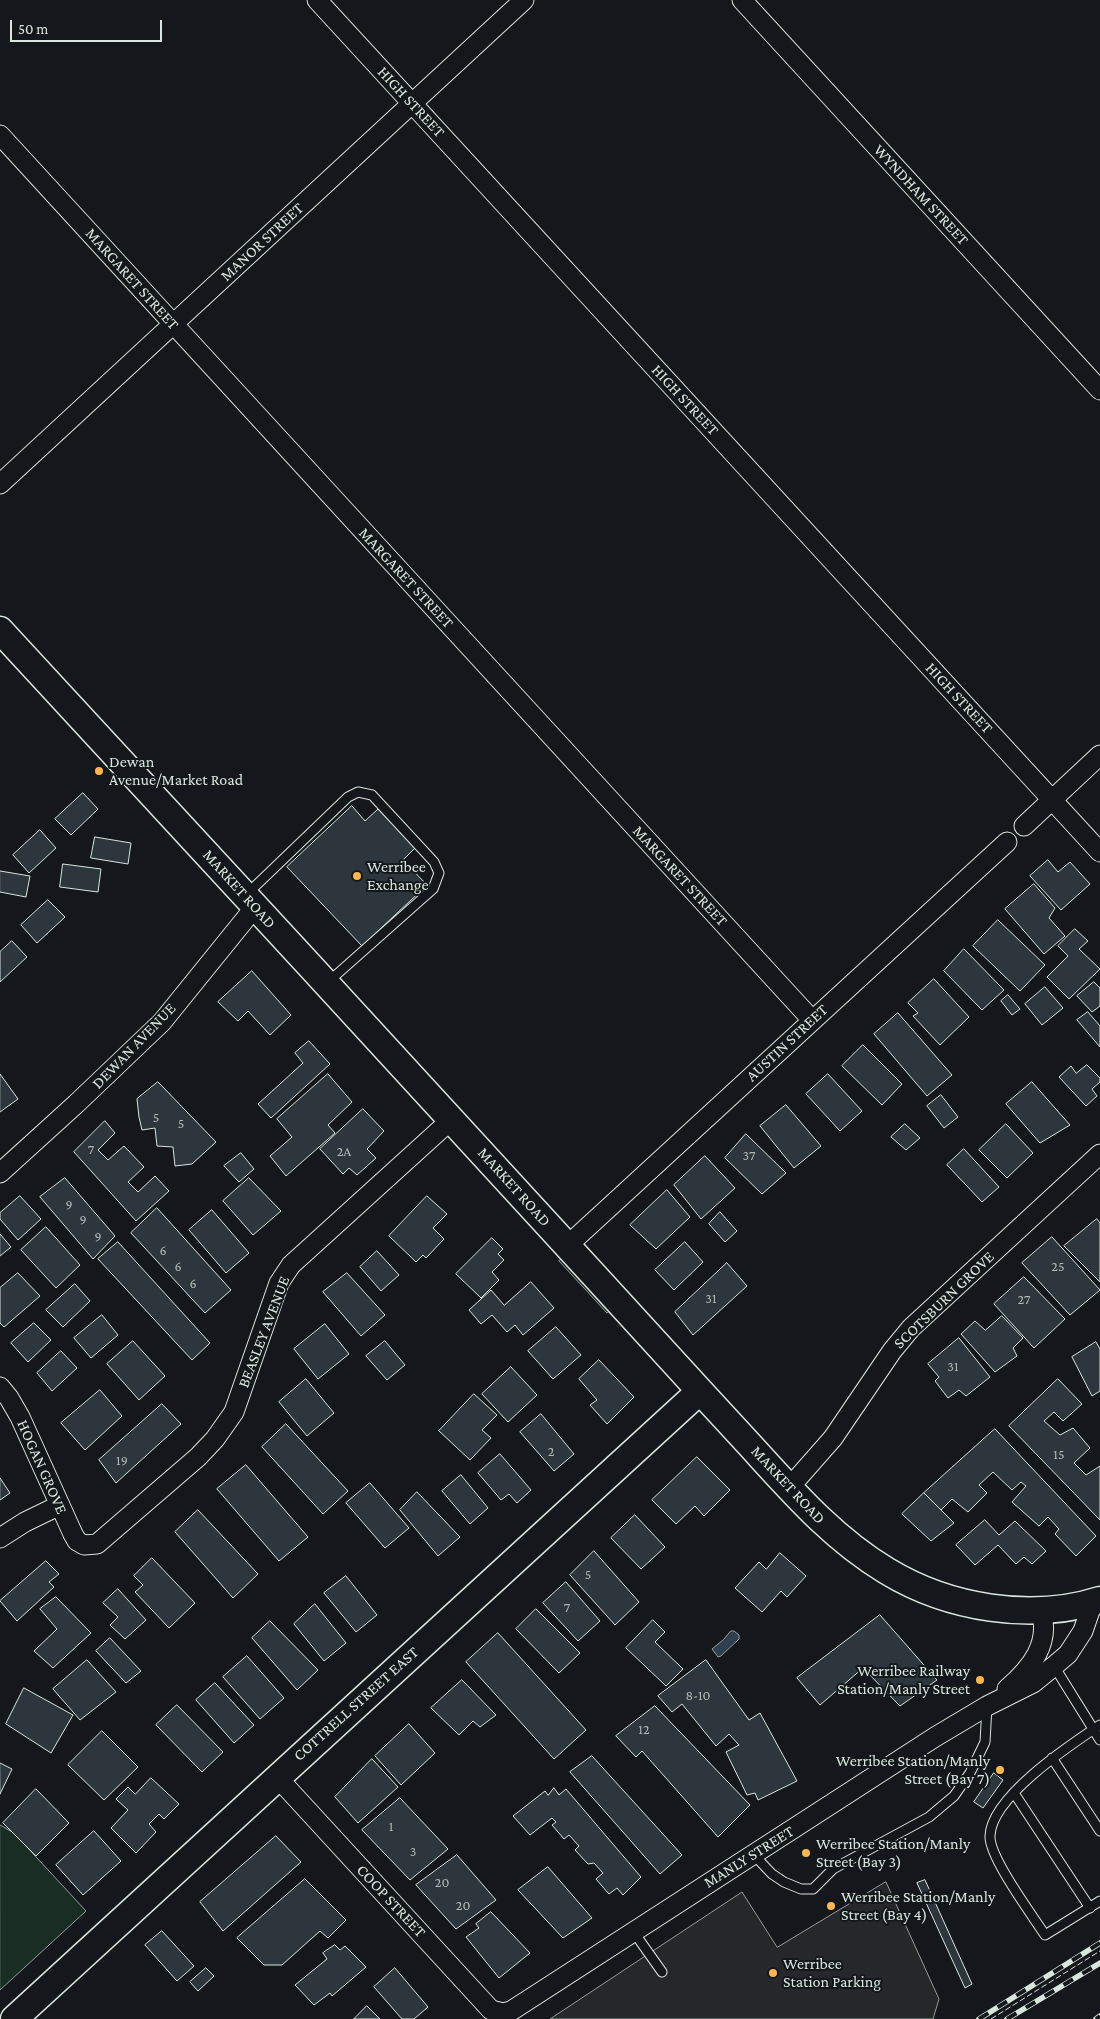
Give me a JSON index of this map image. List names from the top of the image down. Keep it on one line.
{"streets":{"street":["HIGH STREET","WYNDHAM STREET","MANOR STREET","MARGARET STREET","MARKET ROAD","AUSTIN STREET","DEWAN AVENUE","SCOTSBURN GROVE","BEASLEY AVENUE","HOGAN GROVE","COTTRELL STREET EAST","MANLY STREET","COOP STREET"]},"crossings":[["HIGH STREET","MANOR STREET"],["MANOR STREET","MARGARET STREET"],["MARGARET STREET","AUSTIN STREET"],["MARKET ROAD","AUSTIN STREET"],["MARKET ROAD","DEWAN AVENUE"],["MARKET ROAD","SCOTSBURN GROVE"],["MARKET ROAD","BEASLEY AVENUE"],["MARKET ROAD","COTTRELL STREET EAST"],["MARKET ROAD","MANLY STREET"],["BEASLEY AVENUE","HOGAN GROVE"],["COTTRELL STREET EAST","COOP STREET"],["MANLY STREET","COOP STREET"]],"places":["Dewan Avenue/Market Road","Werribee Exchange","Werribee Railway Station/Manly Street","Werribee Station/Manly Street (Bay 7)","Werribee Station/Manly Street (Bay 3)","Werribee Station/Manly Street (Bay 4)","Werribee Station Parking"],"house_numbers":["5","5","7","2A","37","9","9","9","6","6","25","6","31","27","31","2","15","19","5","7","8-10","12","1","3","20","20"],"scale_bar":"50 m"}
